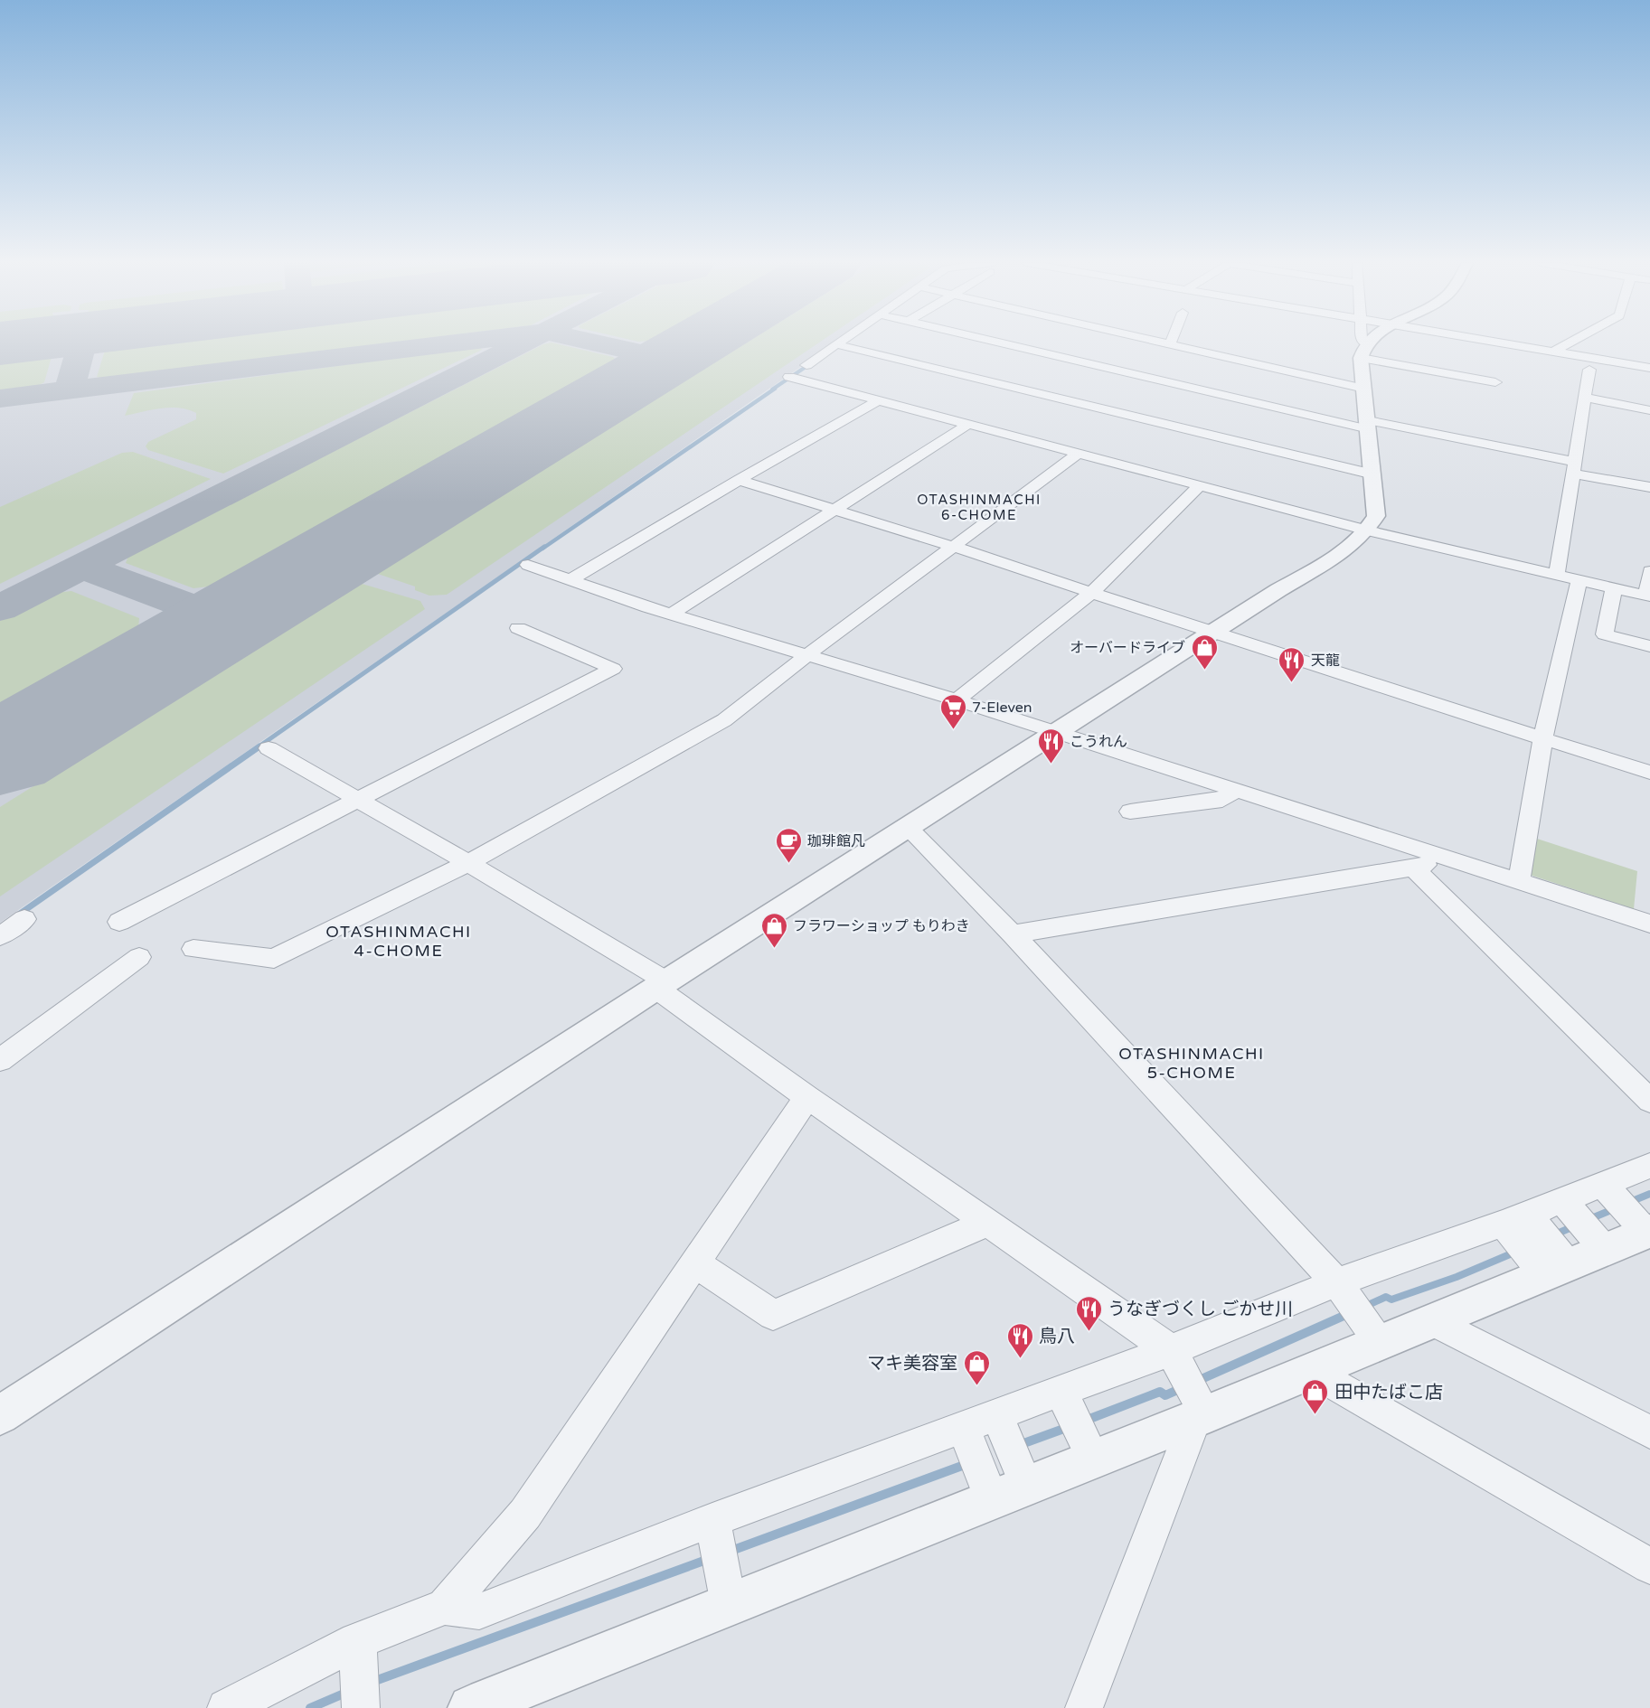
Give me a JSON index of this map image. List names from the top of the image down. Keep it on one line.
{"districts":["OTASHINMACHI 6-CHOME","OTASHINMACHI 4-CHOME","OTASHINMACHI 5-CHOME"],"places":{"shop":["オーバードライブ","フラワーショップ もりわき","マキ美容室","田中たばこ店"],"restaurant":["天龍","こうれん","うなぎづくし ごかせ川","鳥八"],"supermarket":["7-Eleven"],"cafe":["珈琲館凡"]}}
